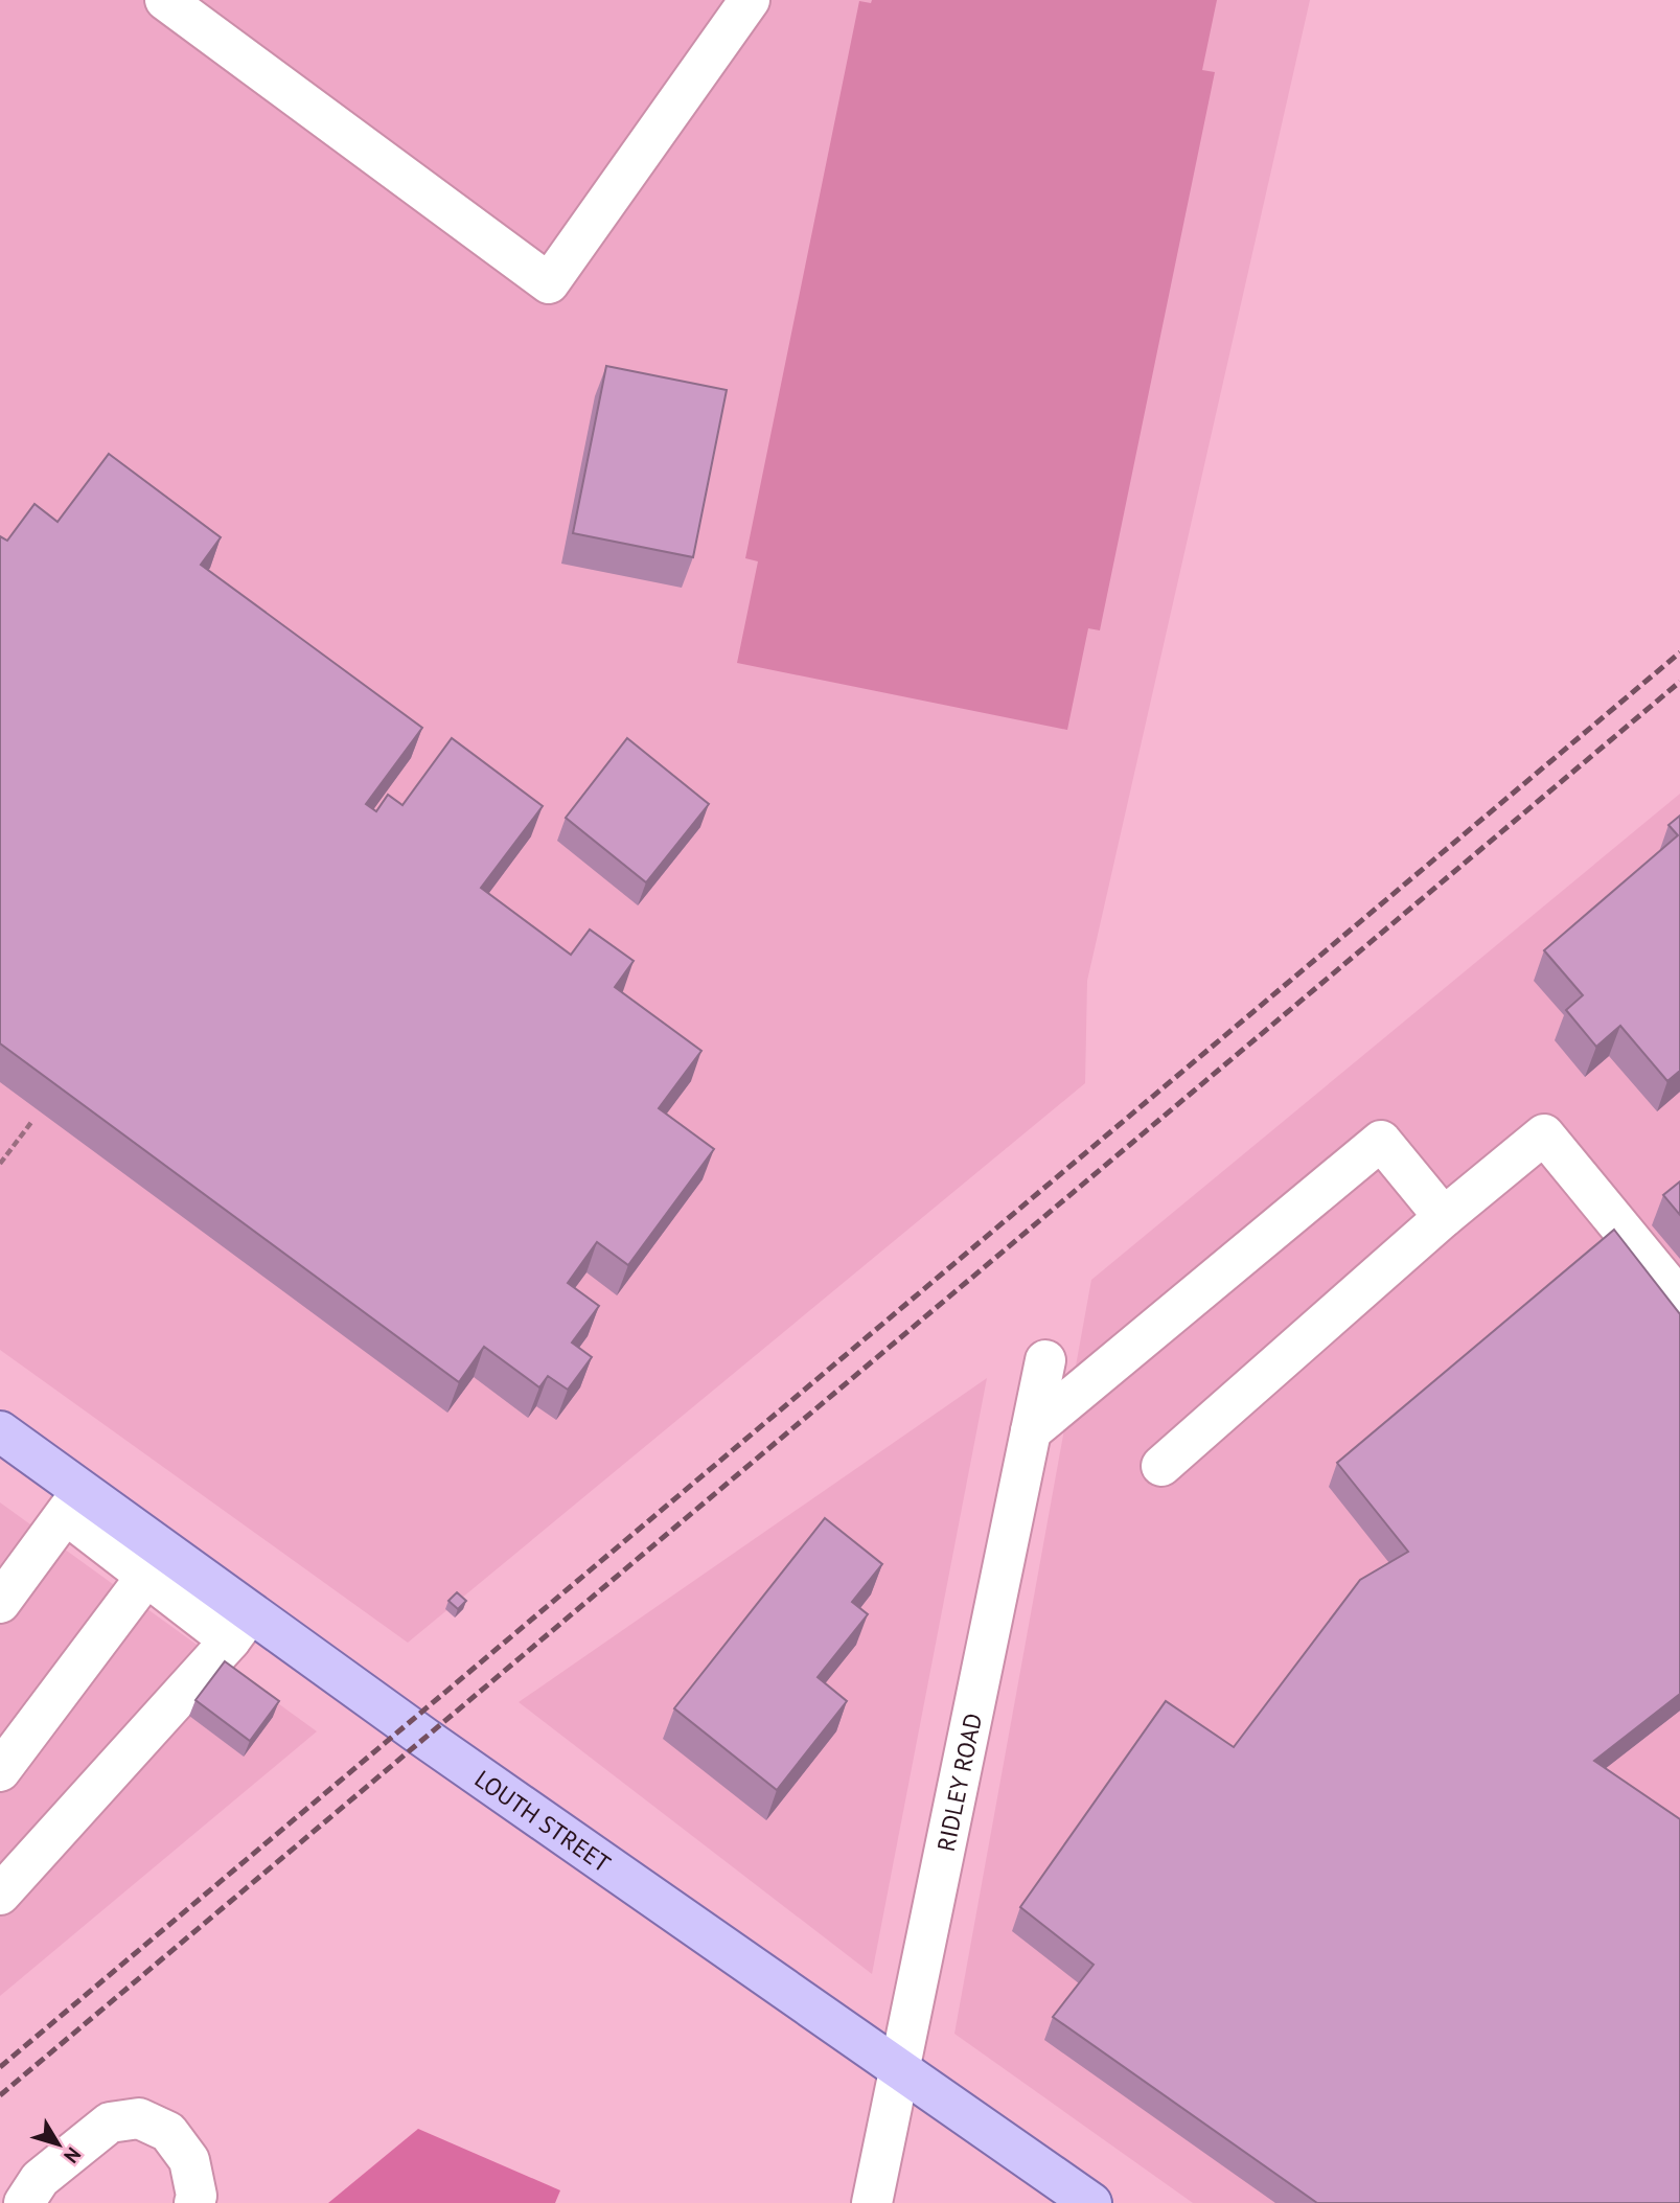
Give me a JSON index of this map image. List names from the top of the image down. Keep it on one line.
{"streets":{"main road":["LOUTH STREET"],"street":["RIDLEY ROAD"]},"crossings":[["RIDLEY ROAD","LOUTH STREET"]],"north":"bottom right"}
